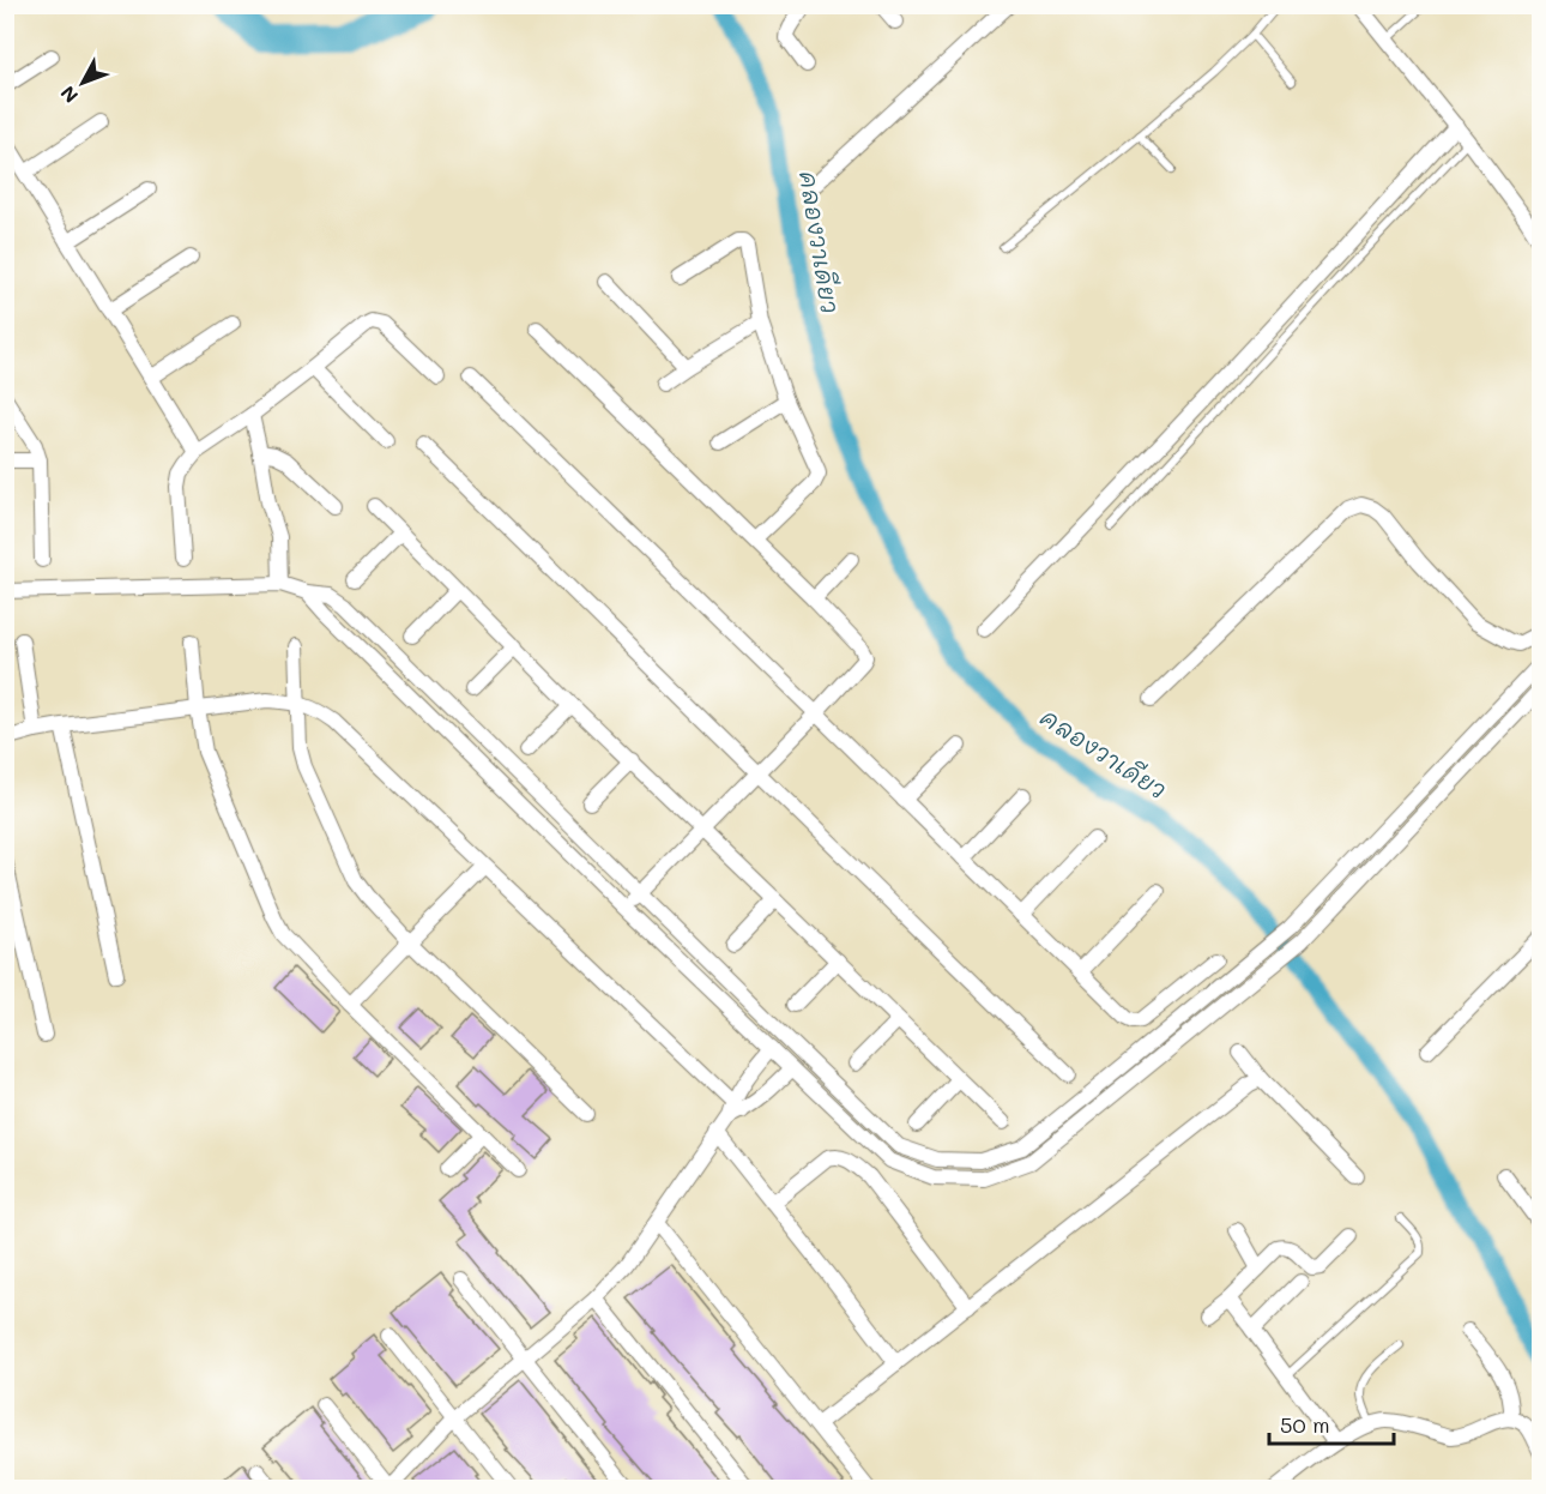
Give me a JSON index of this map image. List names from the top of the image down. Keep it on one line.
{"water":["คลองวาเดียว"],"scale_bar":"50 m","north":"bottom left"}
